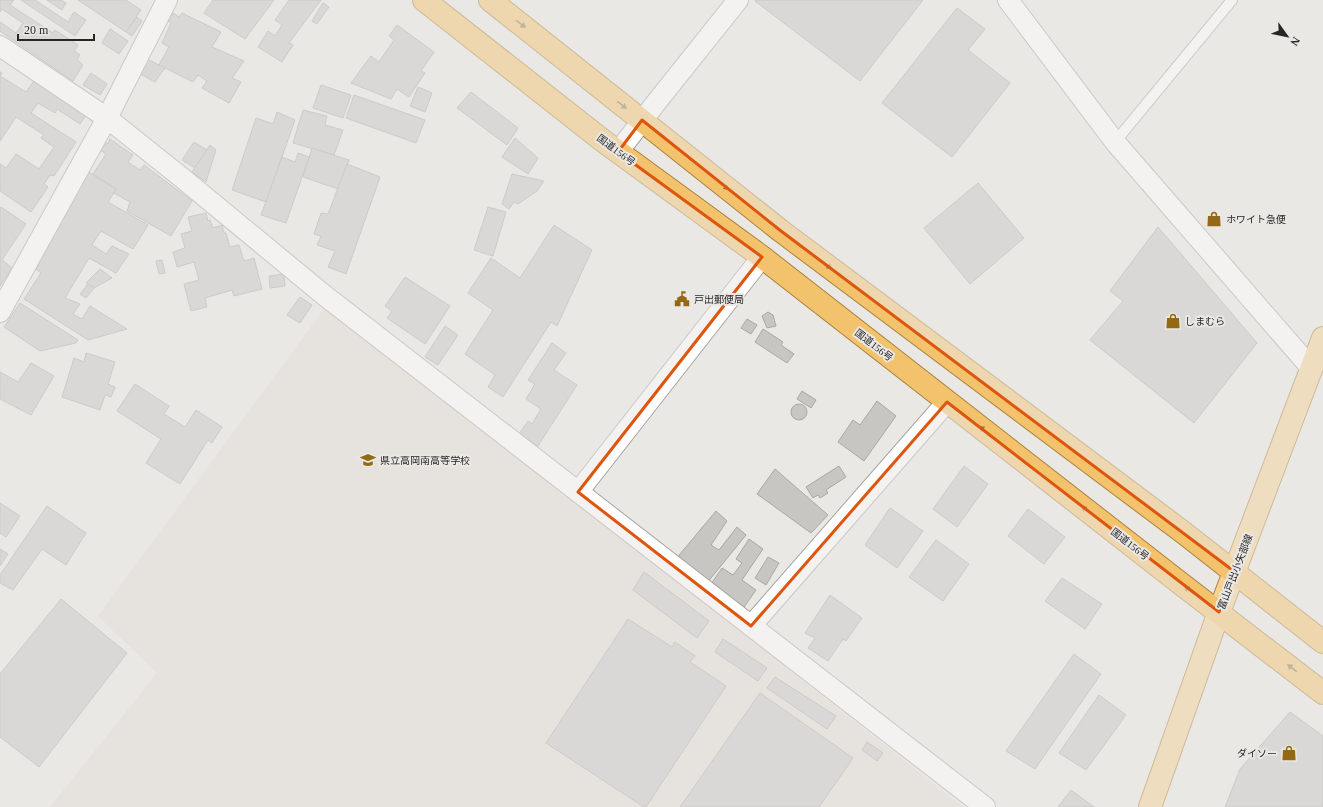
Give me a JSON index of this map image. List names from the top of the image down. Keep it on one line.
{"streets":{"highway":["国道156号"],"main road":["富山戸出小矢部線"]},"crossings":[["国道156号","富山戸出小矢部線"]],"places":{"shop":["ホワイト急便","しまむら","ダイソー"],"public building":["戸出郵便局"],"school or university":["県立高岡南高等学校"]},"scale_bar":"20 m","north":"bottom right"}
